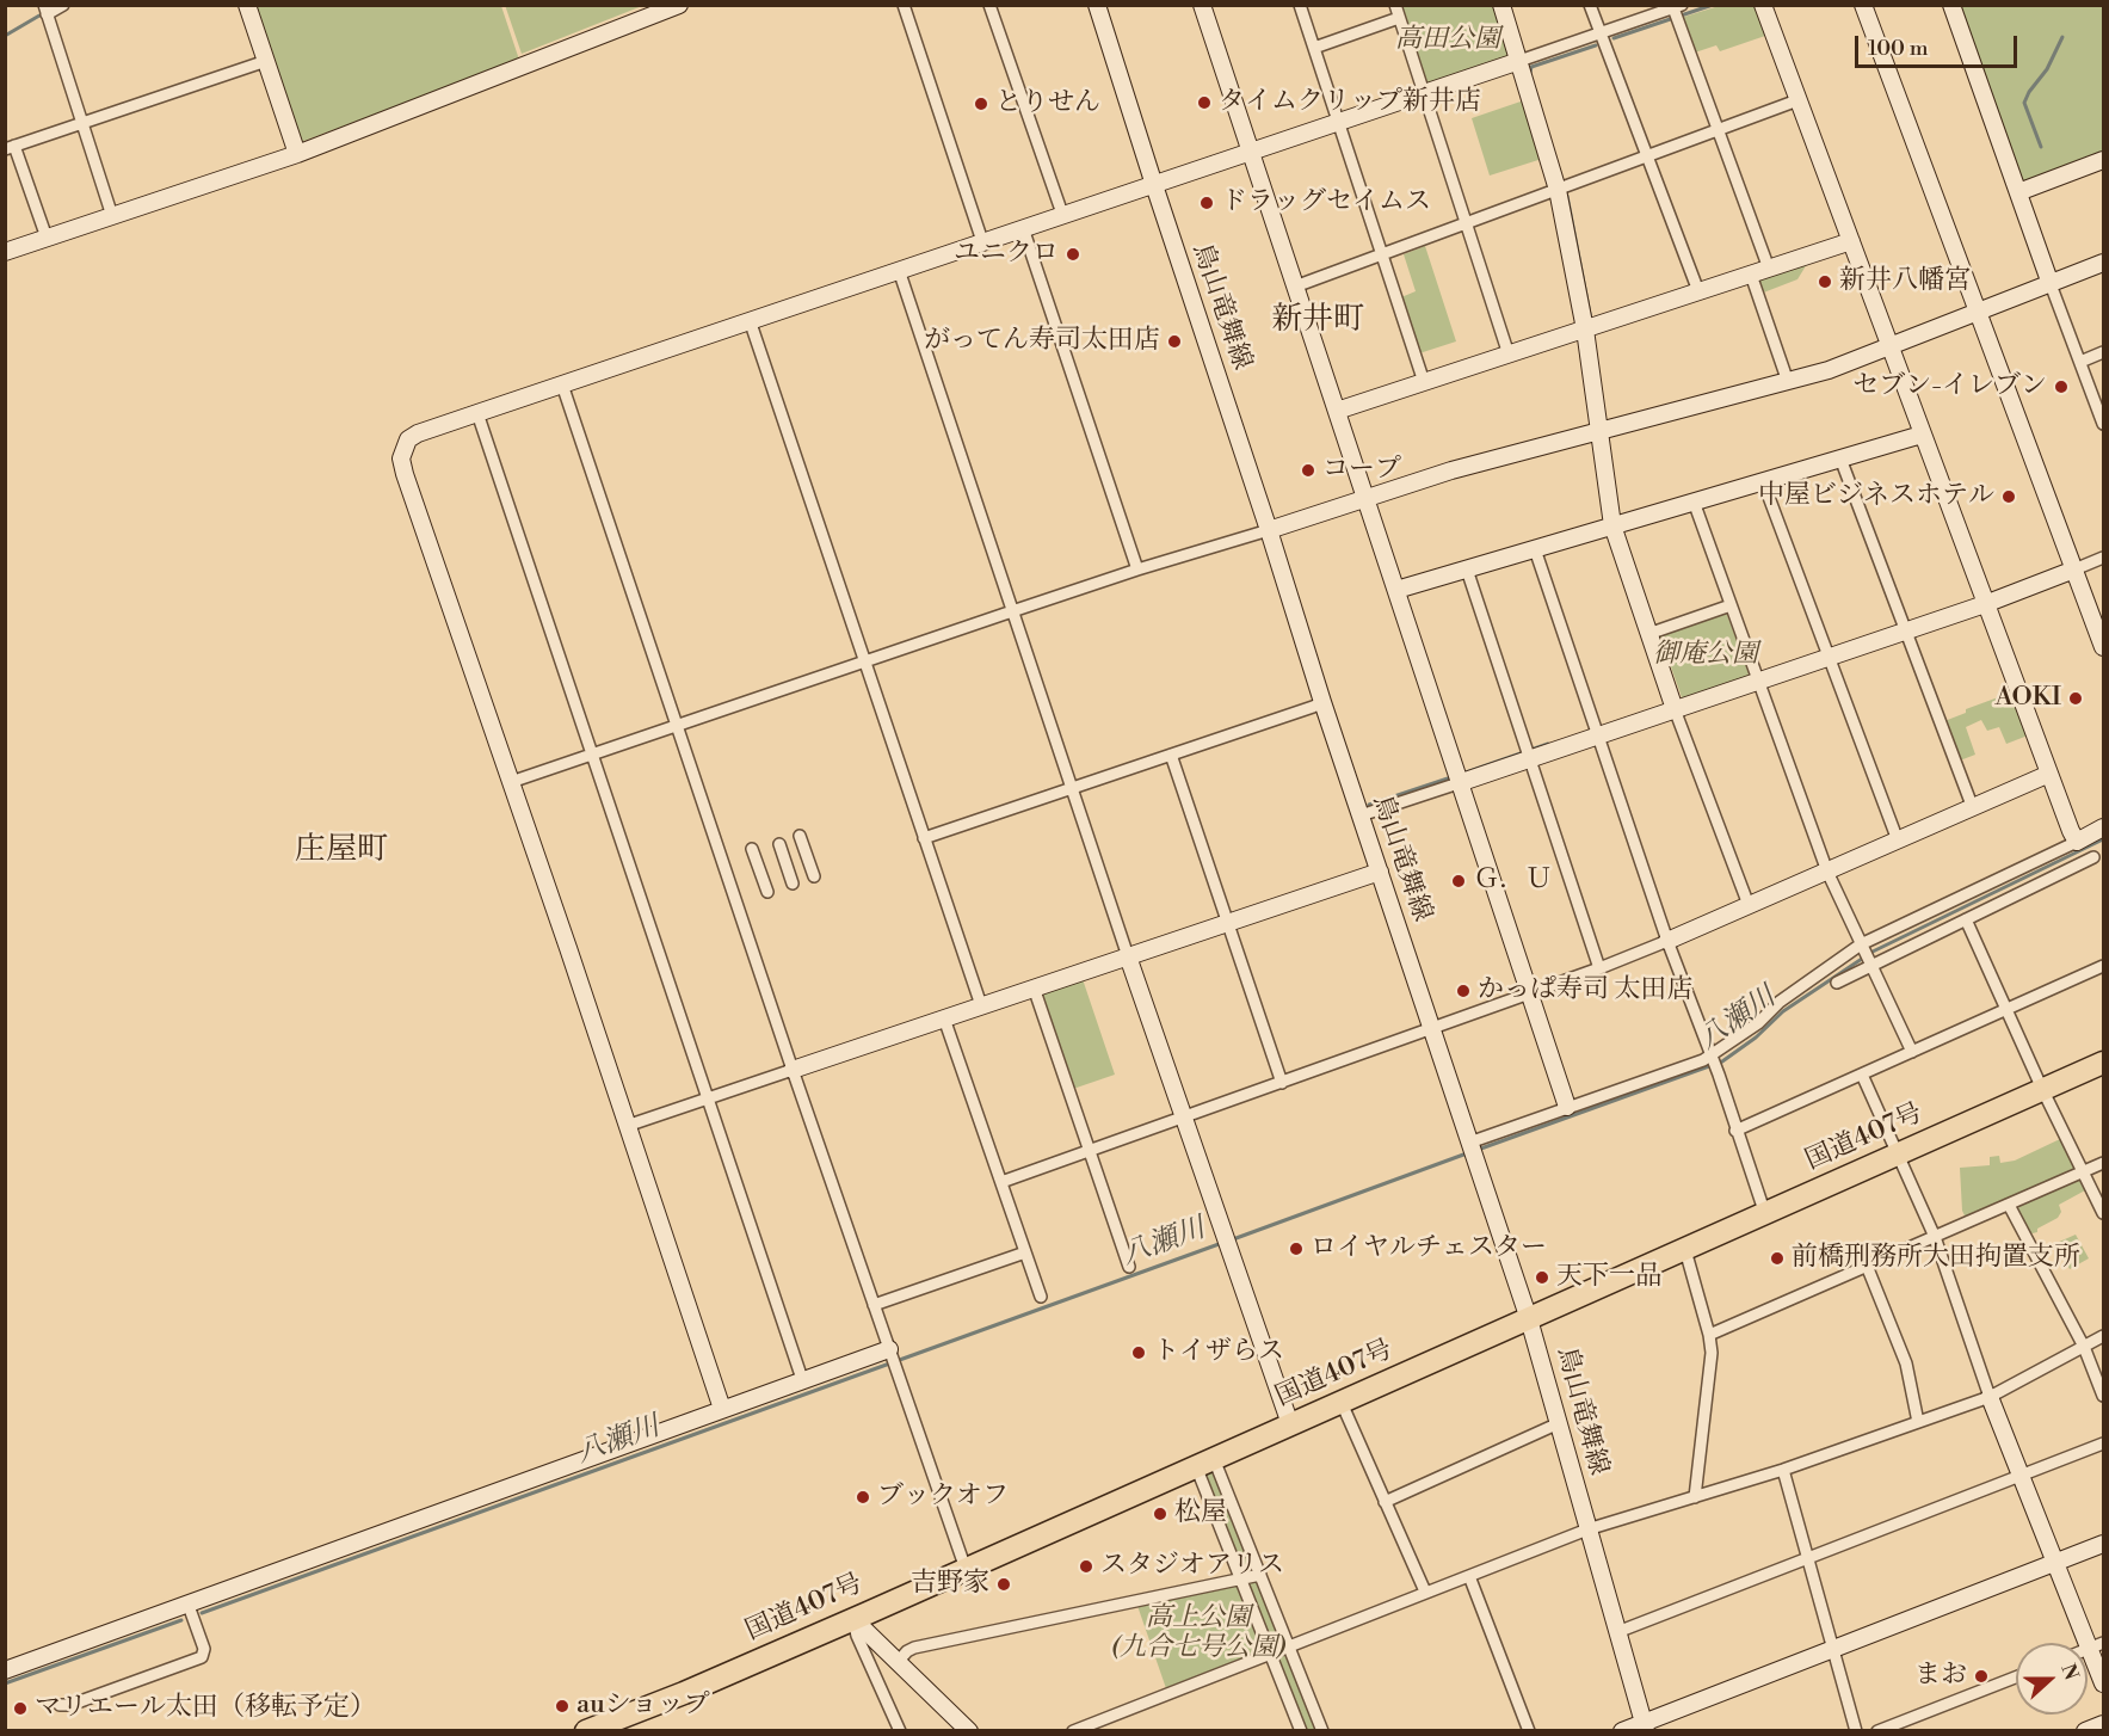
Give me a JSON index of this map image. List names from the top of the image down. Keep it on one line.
{"streets":{"highway":["国道407号"],"street":["鳥山竜舞線"]},"crossings":[["鳥山竜舞線","国道407号"]],"districts":["新井町","庄屋町"],"water":["八瀬川"],"parks":["高田公園","御庵公園","高上公園 (九合七号公園)"],"places":["タイムクリップ新井店","とりせん","ドラッグセイムス","ユニクロ","新井八幡宮","がってん寿司太田店","セブン-イレブン","コープ","中屋ビジネスホテル","AOKI","Ｇ．Ｕ","かっぱ寿司 太田店","ロイヤルチェスター","前橋刑務所大田拘置支所","天下一品","トイザらス","ブックオフ","松屋","スタジオアリス","吉野家","まお","auショップ","マリエール太田（移転予定）"],"scale_bar":"100 m","north":"right"}
